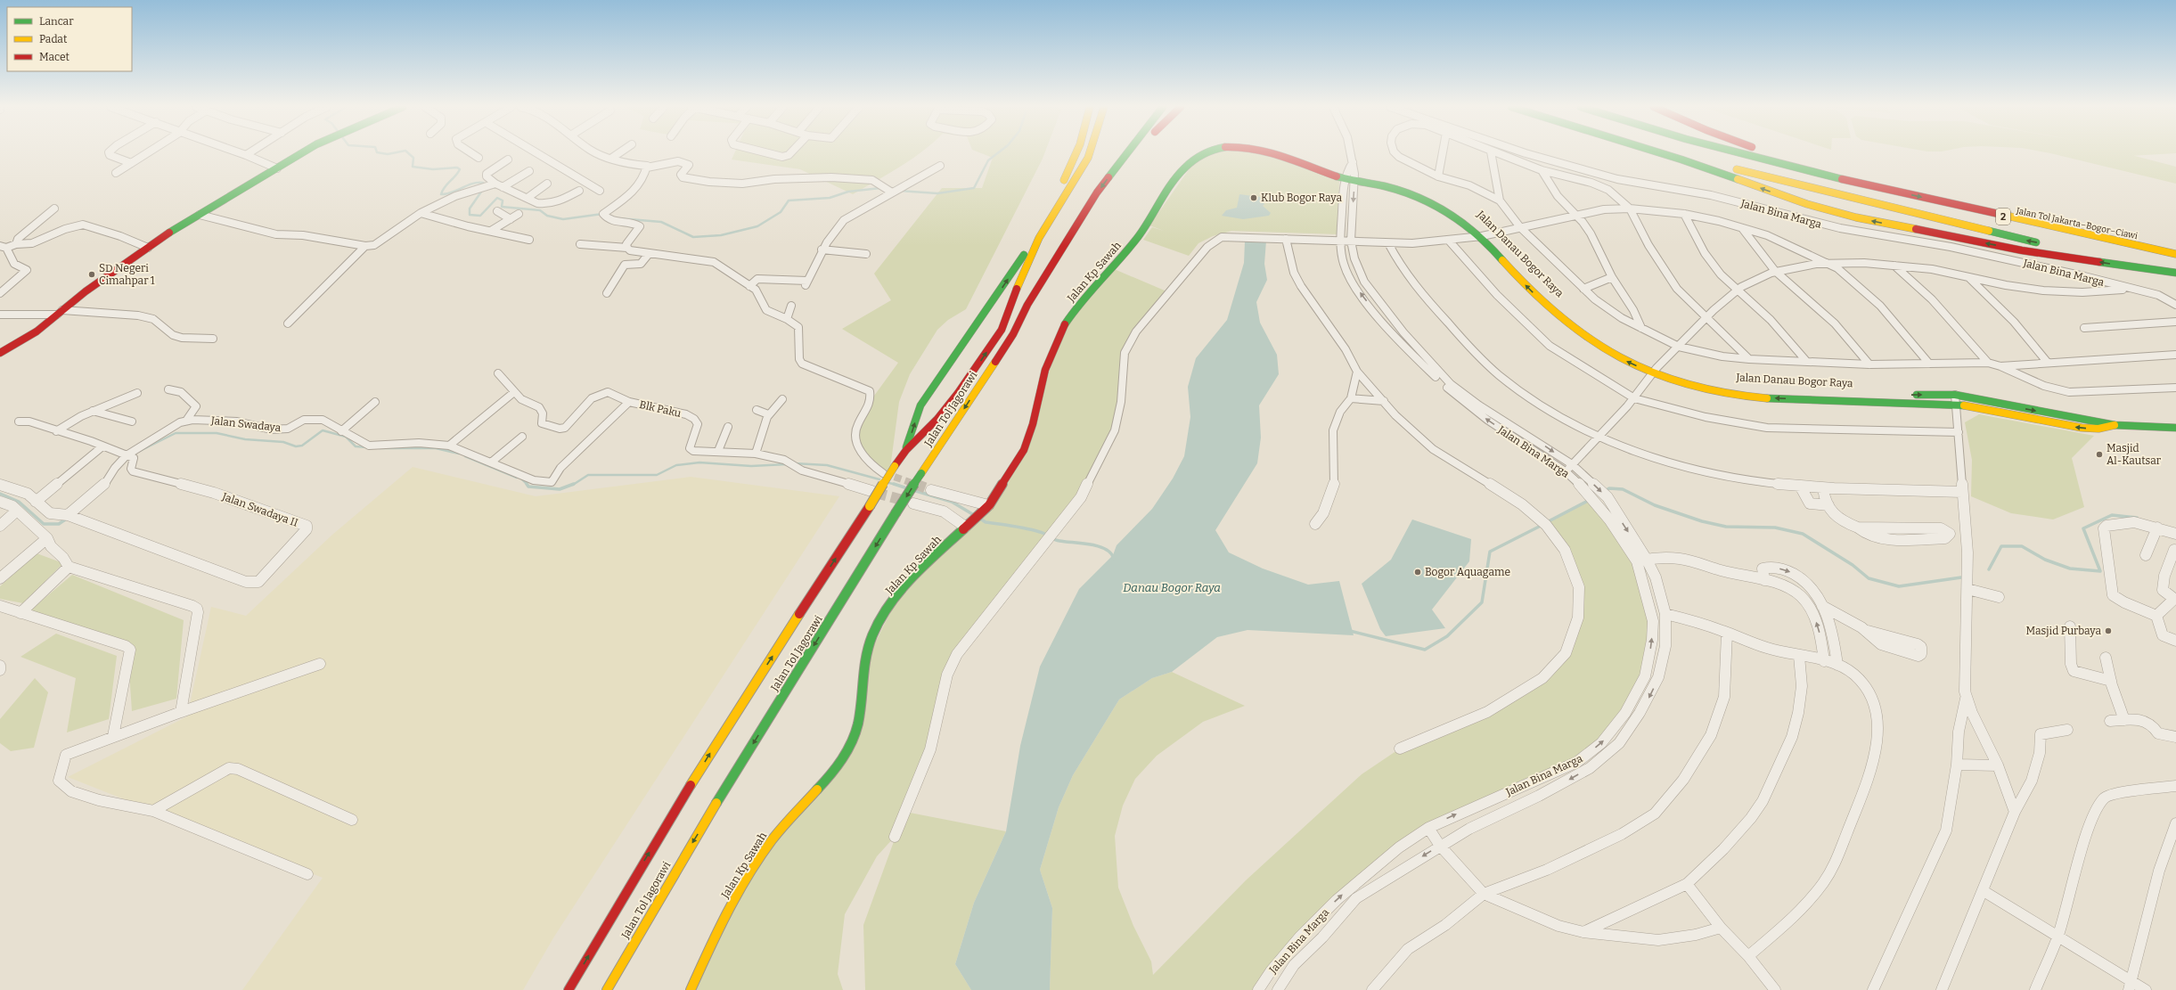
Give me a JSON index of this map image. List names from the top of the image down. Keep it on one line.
{"streets":{"main road":["2","Jalan Tol Jakarta–Bogor–Ciawi","Jalan Danau Bogor Raya","Jalan Kp Sawah","Jalan Tol Jagorawi"],"street":["Jalan Bina Marga","Blk Paku","Jalan Swadaya","Jalan Swadaya II"]},"crossings":[["Jalan Bina Marga","Jalan Danau Bogor Raya"],["Jalan Danau Bogor Raya","Jalan Kp Sawah"],["Blk Paku","Jalan Swadaya"]],"water":["Danau Bogor Raya"],"places":["Klub Bogor Raya","SD Negeri Cimahpar 1","Masjid Al-Kautsar","Bogor Aquagame","Masjid Purbaya"],"legend":["Lancar","Padat","Macet"]}
